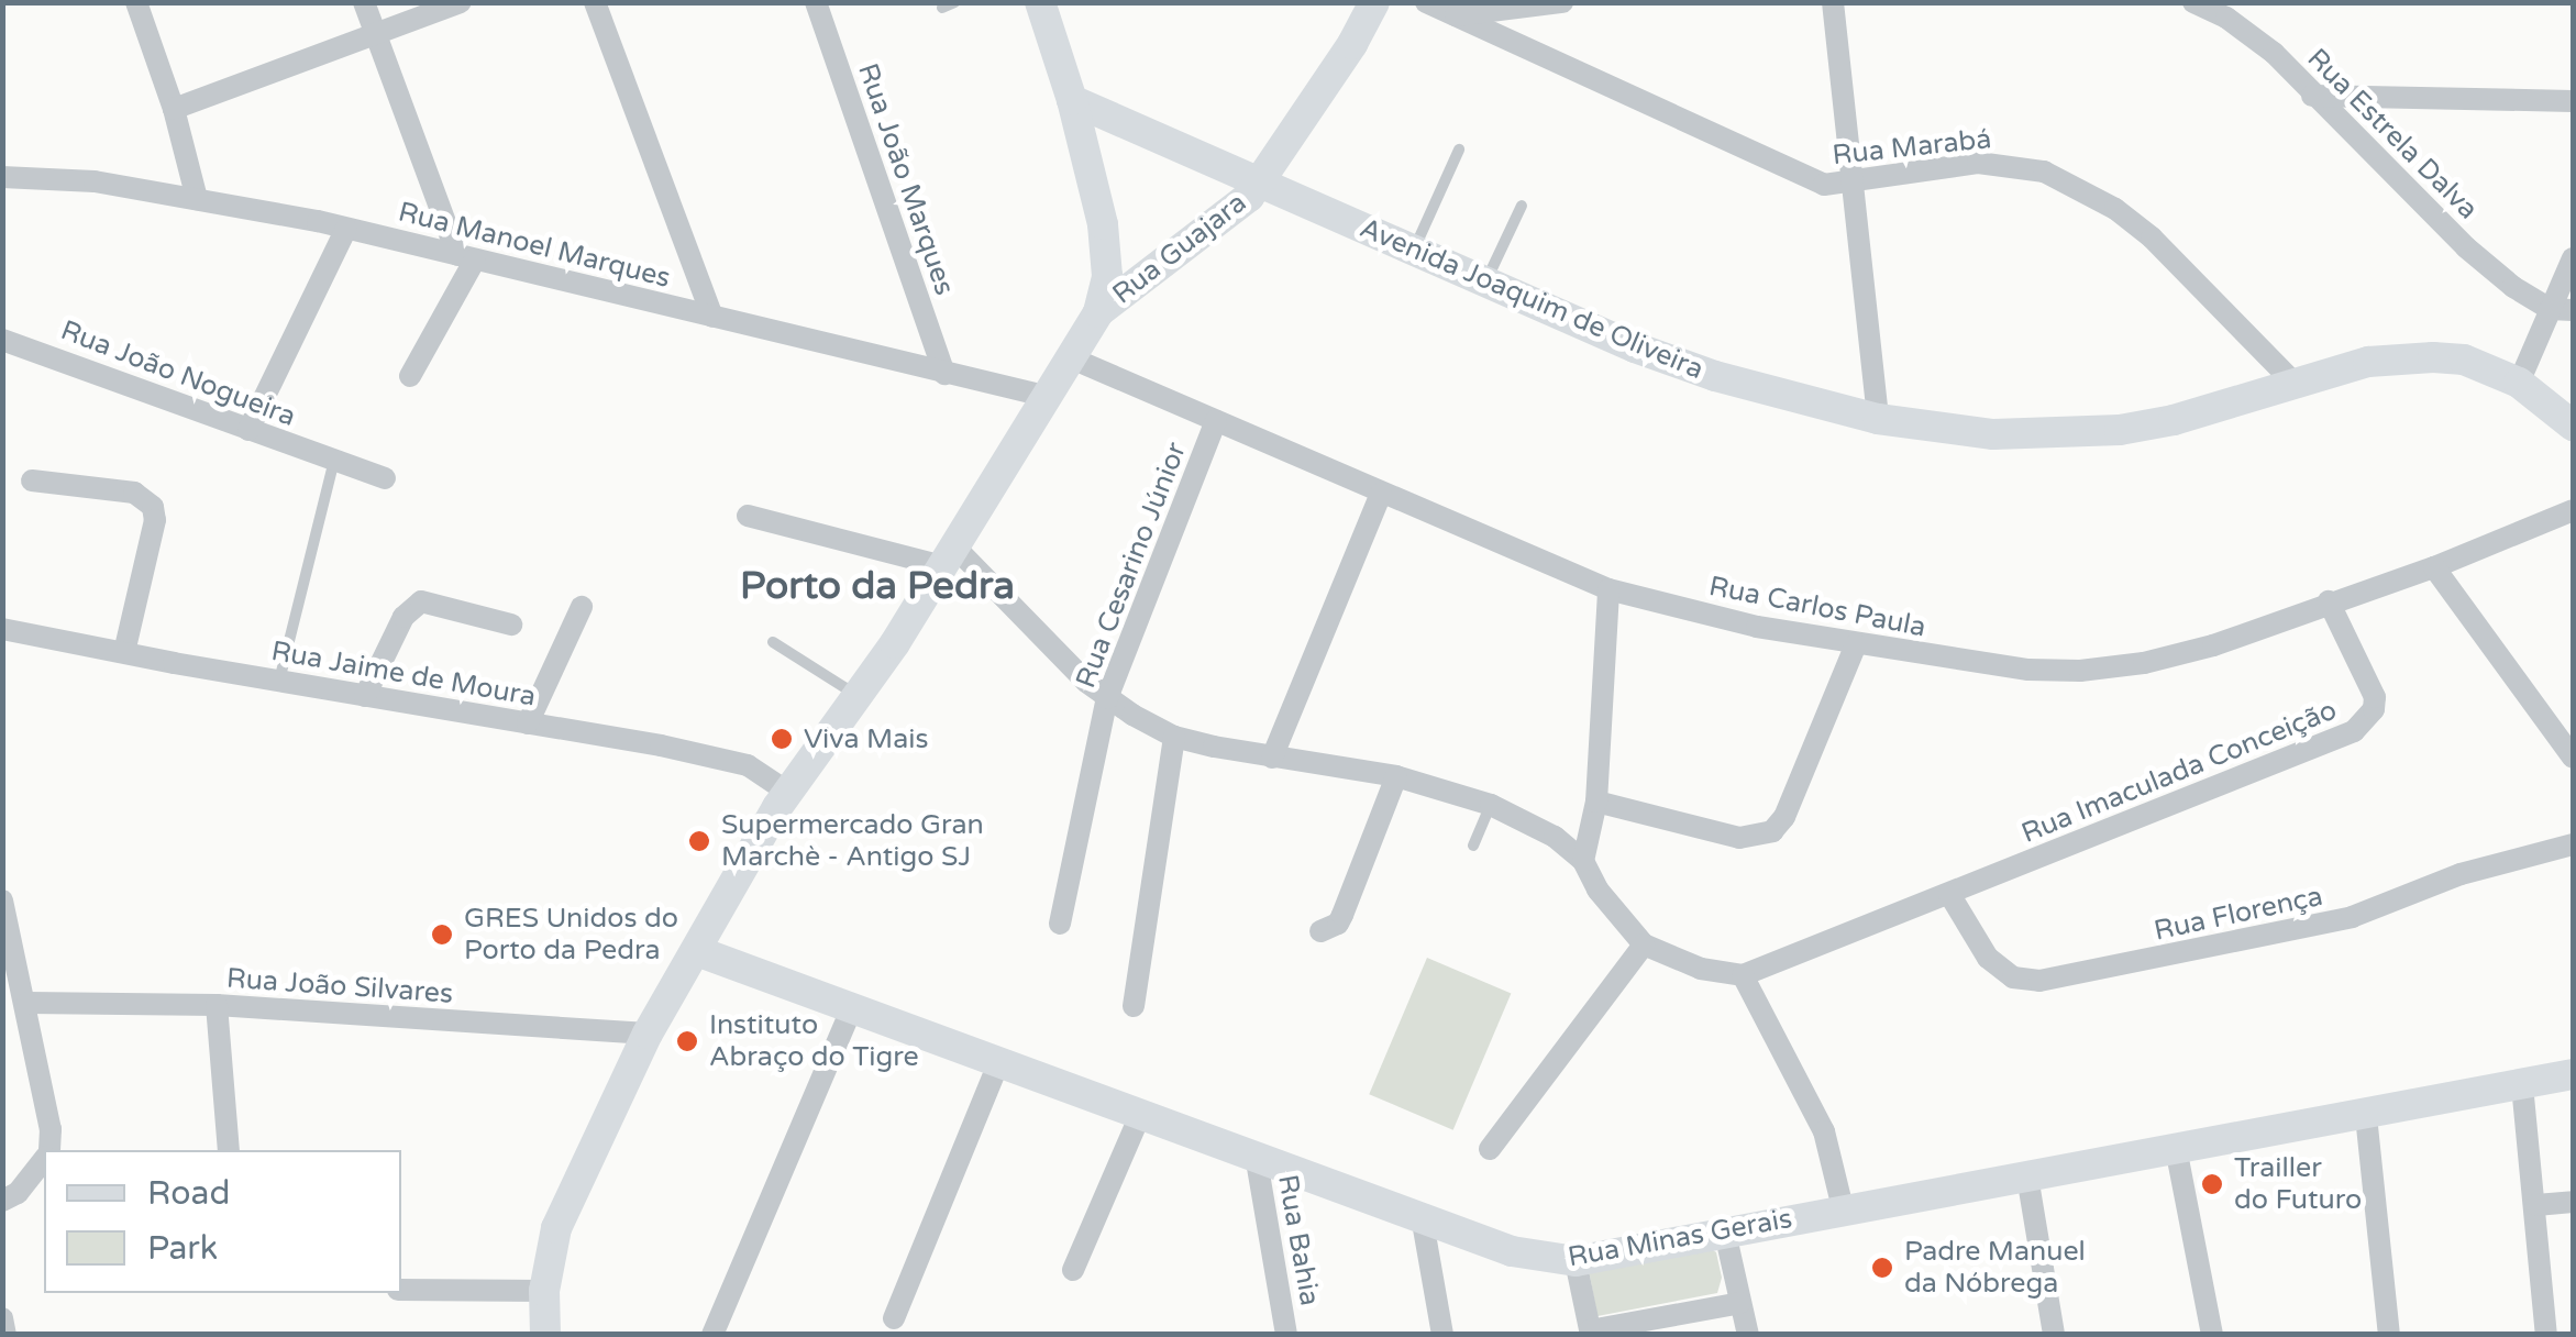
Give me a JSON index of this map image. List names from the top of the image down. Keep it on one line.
{"streets":{"main road":["Rua Guajara","Avenida Joaquim de Oliveira","Rua Minas Gerais"],"street":["Rua Estrela Dalva","Rua Marabá","Rua João Marques","Rua Manoel Marques","Rua João Nogueira","Rua Cesarino Júnior","Rua Carlos Paula","Rua Jaime de Moura","Rua Imaculada Conceição","Rua Florença","Rua João Silvares","Rua Bahia"]},"crossings":[["Rua Marabá","Avenida Joaquim de Oliveira"],["Rua João Marques","Rua Manoel Marques"],["Rua Guajara","Avenida Joaquim de Oliveira"],["Rua Cesarino Júnior","Rua Carlos Paula"],["Rua Carlos Paula","Rua Imaculada Conceição"],["Rua Imaculada Conceição","Rua Florença"],["Rua Minas Gerais","Rua Bahia"]],"districts":["Porto da Pedra"],"places":["Viva Mais","Supermercado Gran Marchè - Antigo SJ","GRES Unidos do Porto da Pedra","Instituto Abraço do Tigre","Trailler do Futuro","Padre Manuel da Nóbrega"],"legend":["Road","Park"]}
